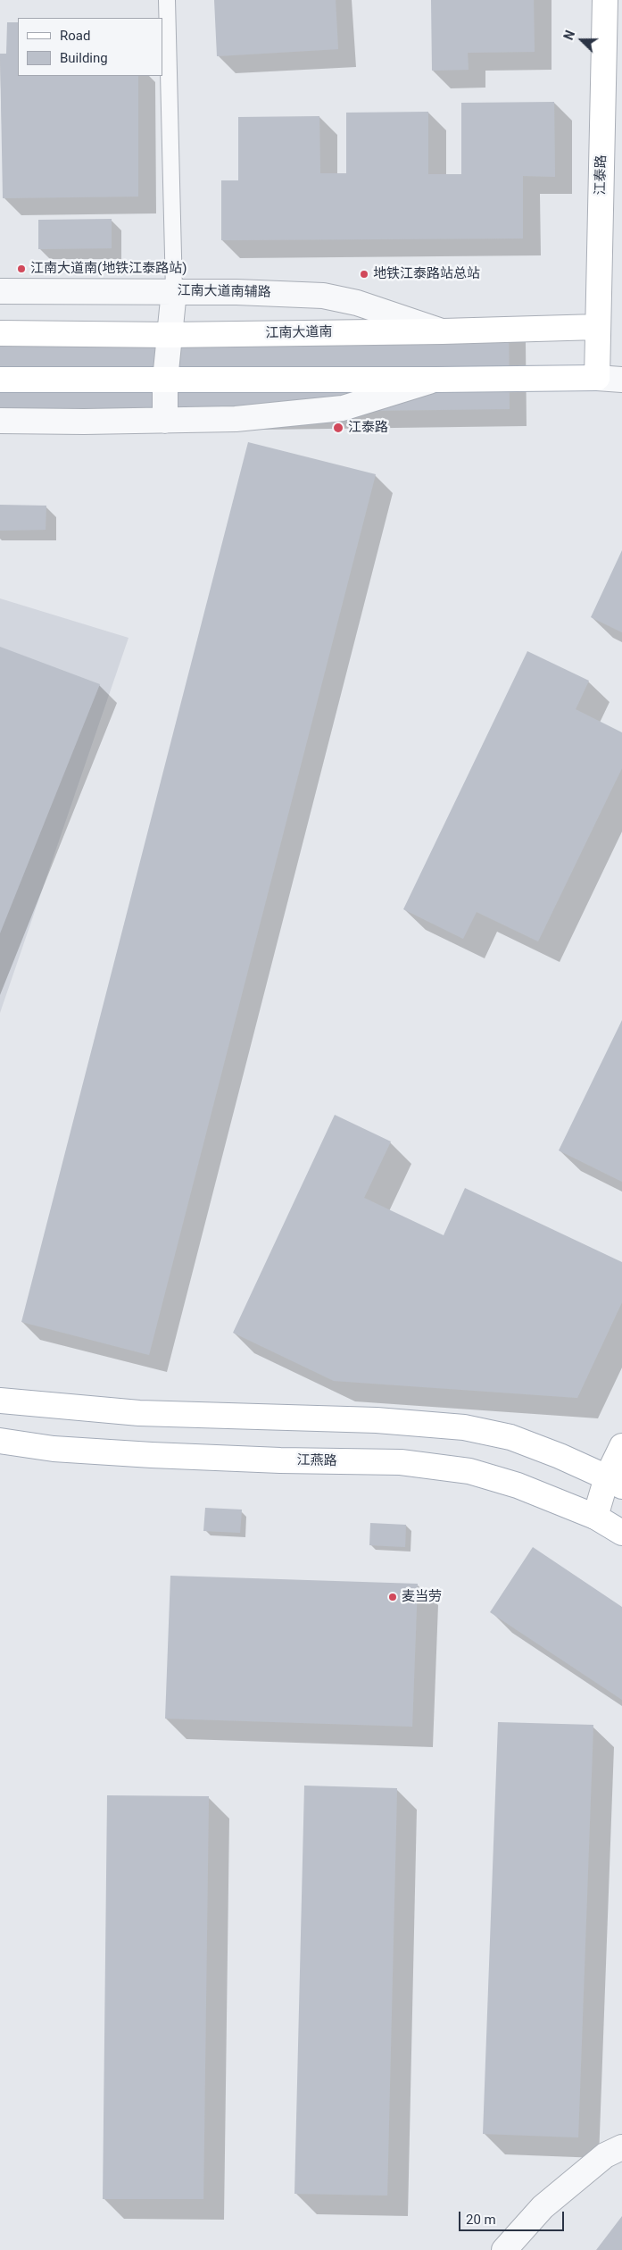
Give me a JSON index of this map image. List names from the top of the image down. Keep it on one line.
{"streets":{"main road":["江泰路","江南大道南","江燕路"],"street":["江南大道南辅路"]},"crossings":[["江泰路","江南大道南"],["江南大道南辅路","江南大道南"]],"places":["江南大道南(地铁江泰路站)","地铁江泰路站总站","江泰路","麦当劳"],"legend":["Road","Building"],"scale_bar":"20 m","north":"left"}
